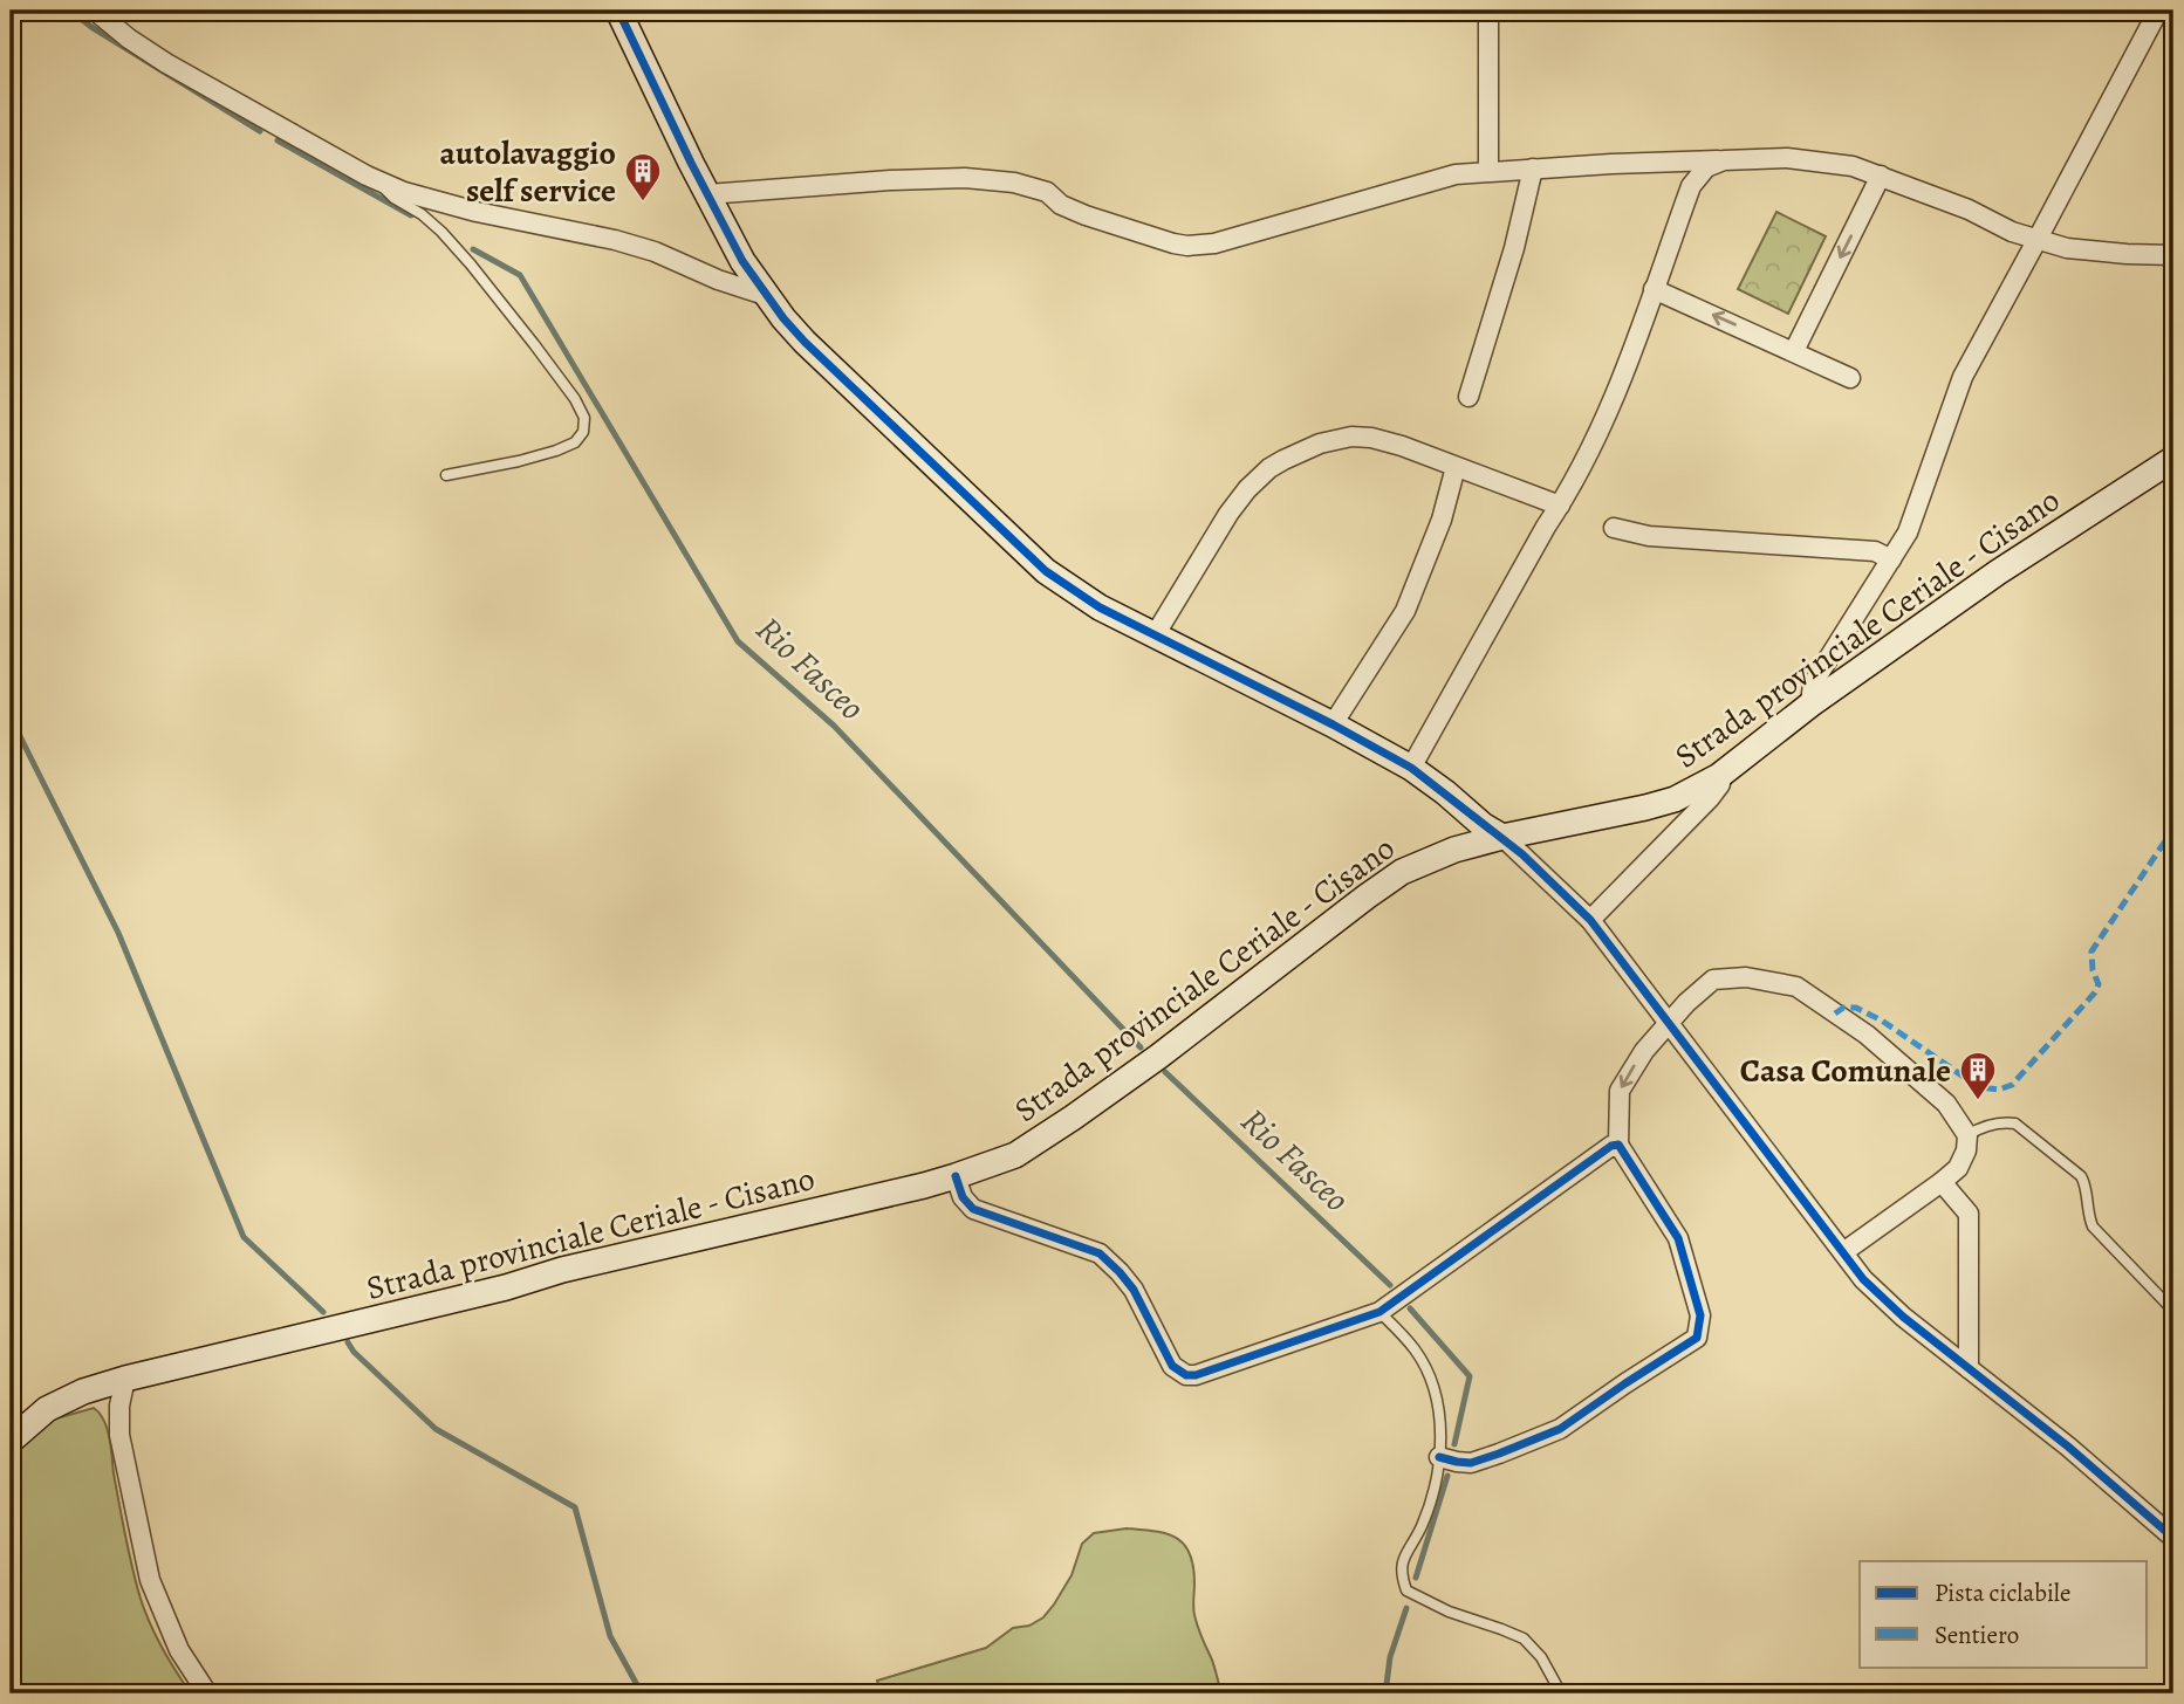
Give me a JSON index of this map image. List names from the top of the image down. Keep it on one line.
{"streets":{"main road":["Strada provinciale Ceriale - Cisano"]},"water":["Rio Fasceo"],"places":{"building":["autolavaggio self service","Casa Comunale"]},"legend":["Pista ciclabile","Sentiero"]}
